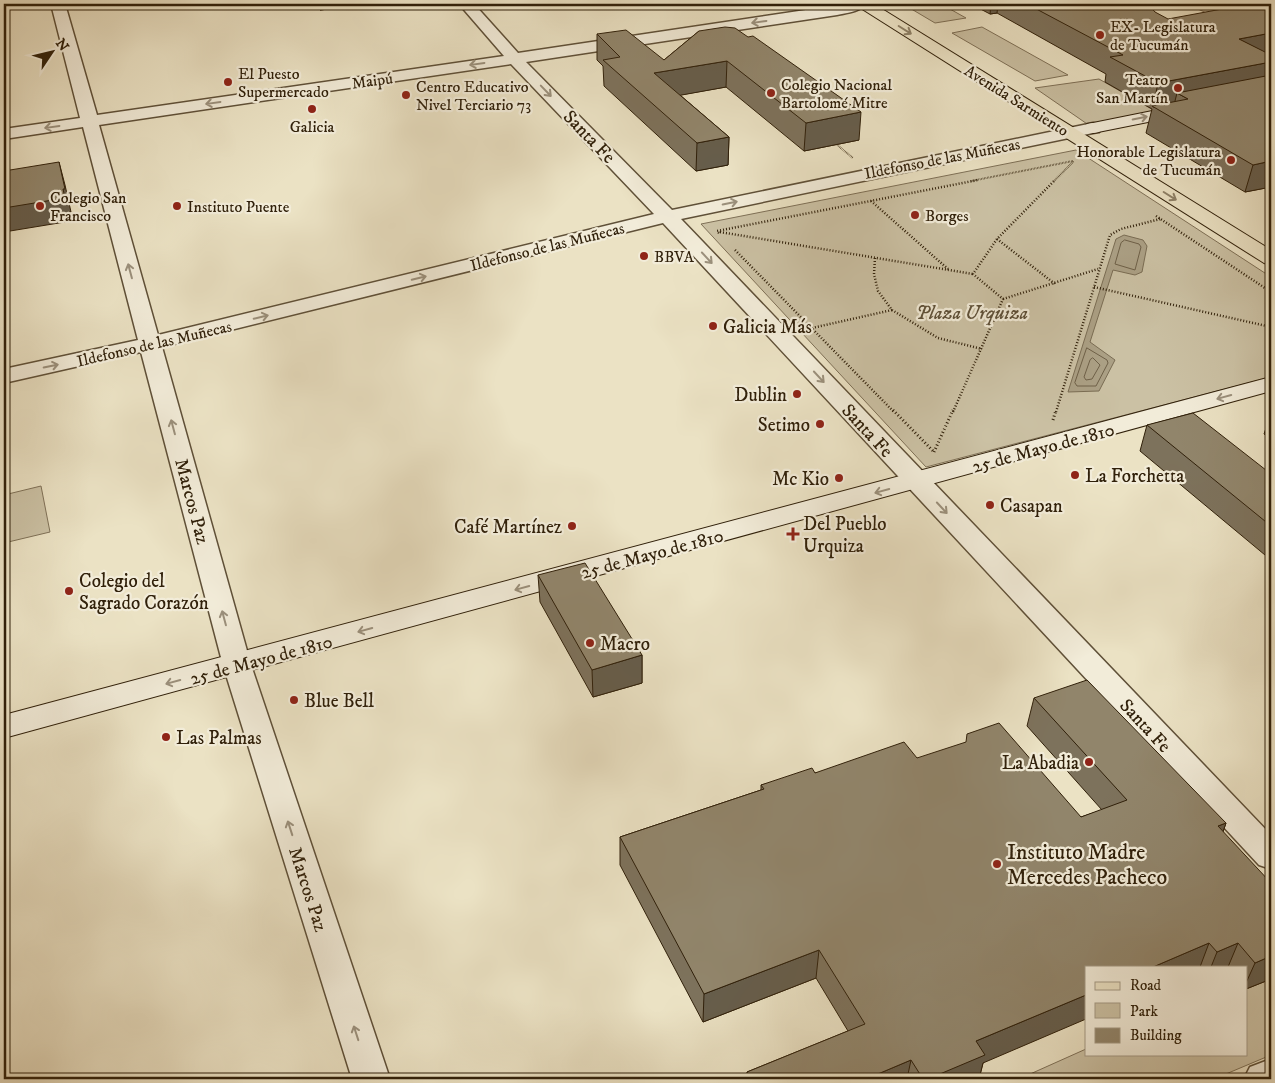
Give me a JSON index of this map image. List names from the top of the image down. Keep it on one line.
{"streets":{"main road":["Avenida Sarmiento"],"street":["Maipú","Santa Fe","Ildefonso de las Muñecas","25 de Mayo de 1810","Marcos Paz"]},"crossings":[["Maipú","Santa Fe"],["Maipú","Marcos Paz"],["Avenida Sarmiento","Ildefonso de las Muñecas"],["Santa Fe","Ildefonso de las Muñecas"],["Santa Fe","25 de Mayo de 1810"],["Ildefonso de las Muñecas","Marcos Paz"],["25 de Mayo de 1810","Marcos Paz"]],"one_way":["Maipú","Santa Fe","Ildefonso de las Muñecas","25 de Mayo de 1810","Marcos Paz"],"parks":["Plaza Urquiza"],"places":{"other":["EX- Legislatura de Tucumán","El Puesto Supermercado","Teatro San Martín","Colegio Nacional Bartolomé Mitre","Centro Educativo Nivel Terciario 73","Galicia","Honorable Legislatura de Tucumán","Colegio San Francisco","Instituto Puente","Borges","BBVA","Galicia Más","Dublin","Setimo","La Forchetta","Mc Kio","Casapan","Café Martínez","Colegio del Sagrado Corazón","Macro","Blue Bell","Las Palmas","La Abadia","Instituto Madre Mercedes Pacheco"],"health":["Del Pueblo Urquiza"]},"legend":["Road","Park","Building"],"north":"top right"}
